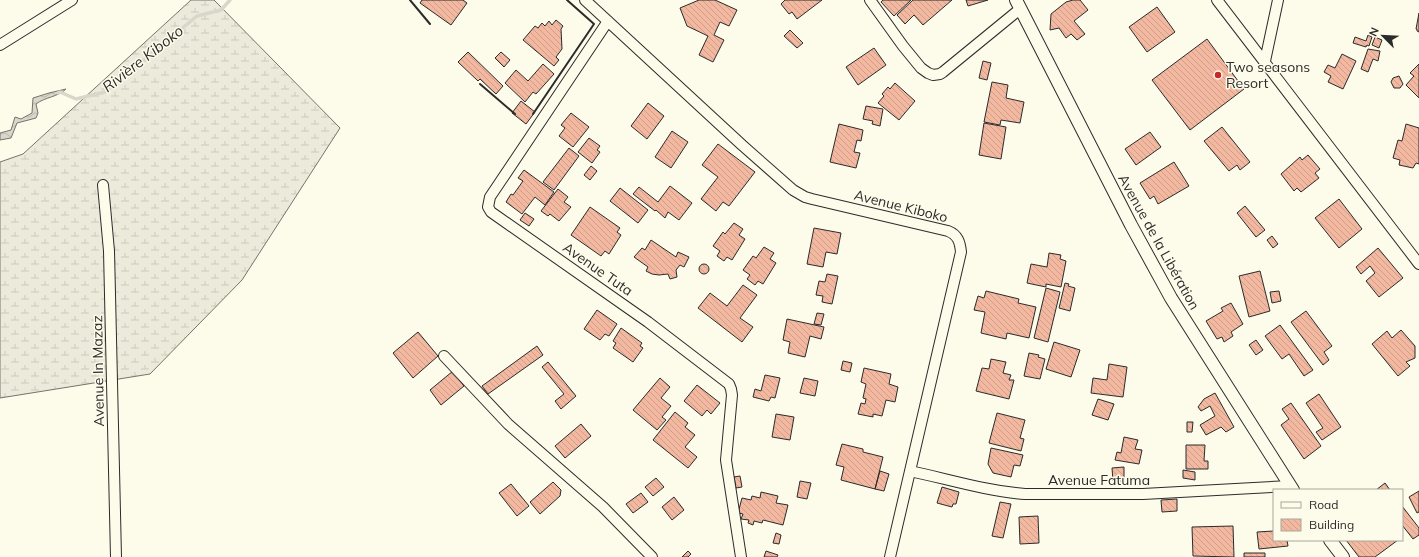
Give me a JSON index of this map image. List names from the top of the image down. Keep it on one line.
{"streets":{"street":["Avenue Kiboko","Avenue de la Libération","Avenue Tuta","Avenue In Mazaz","Avenue Fatuma"]},"crossings":[["Avenue Kiboko","Avenue Tuta"],["Avenue Kiboko","Avenue Fatuma"],["Avenue de la Libération","Avenue Fatuma"]],"water":["Rivière Kiboko"],"places":["Two seasons Resort"],"legend":["Road","Building"],"north":"top left"}
